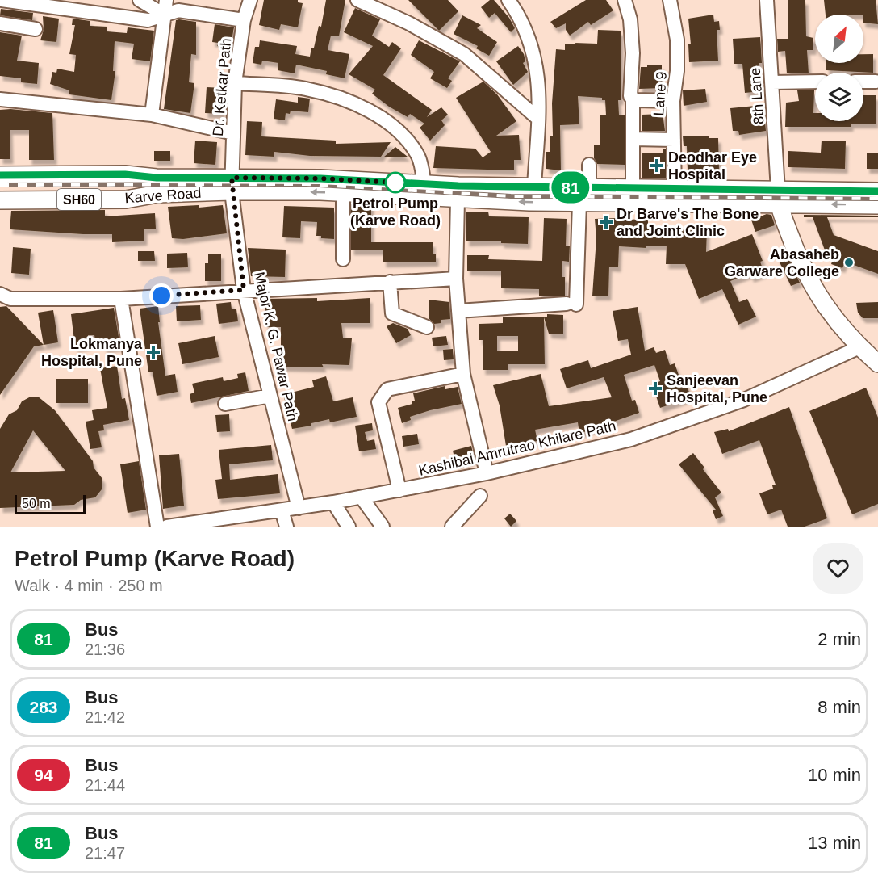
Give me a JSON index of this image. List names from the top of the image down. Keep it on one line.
{"streets":{"main road":["Karve Road","SH60"],"street":["Dr. Ketkar Path","Lane 9","8th Lane","Major K. G. Pawar Path","Kashibai Amrutrao Khilare Path"]},"crossings":[["Dr. Ketkar Path","Karve Road"],["Dr. Ketkar Path","Major K. G. Pawar Path"],["Lane 9","Karve Road"],["8th Lane","Karve Road"],["Karve Road","Major K. G. Pawar Path"],["Major K. G. Pawar Path","Kashibai Amrutrao Khilare Path"]],"places":{"health":["Deodhar Eye Hospital","Dr Barve's The Bone and Joint Clinic","Lokmanya Hospital, Pune","Sanjeevan Hospital, Pune"],"other":["Petrol Pump (Karve Road)","Abasaheb Garware College"]},"lines":["bus line 81"],"scale_bar":"50 m","north":"top right","page":{"on_map":"81","scale":"50 m","heading":["Petrol Pump (Karve Road)","Walk · 4 min · 250 m"],"list":[{"mark":"81","name":"Bus","note":"21:36","value":"2 min"},{"mark":"283","name":"Bus","note":"21:42","value":"8 min"},{"mark":"94","name":"Bus","note":"21:44","value":"10 min"},{"mark":"81","name":"Bus","note":"21:47","value":"13 min"}]}}
